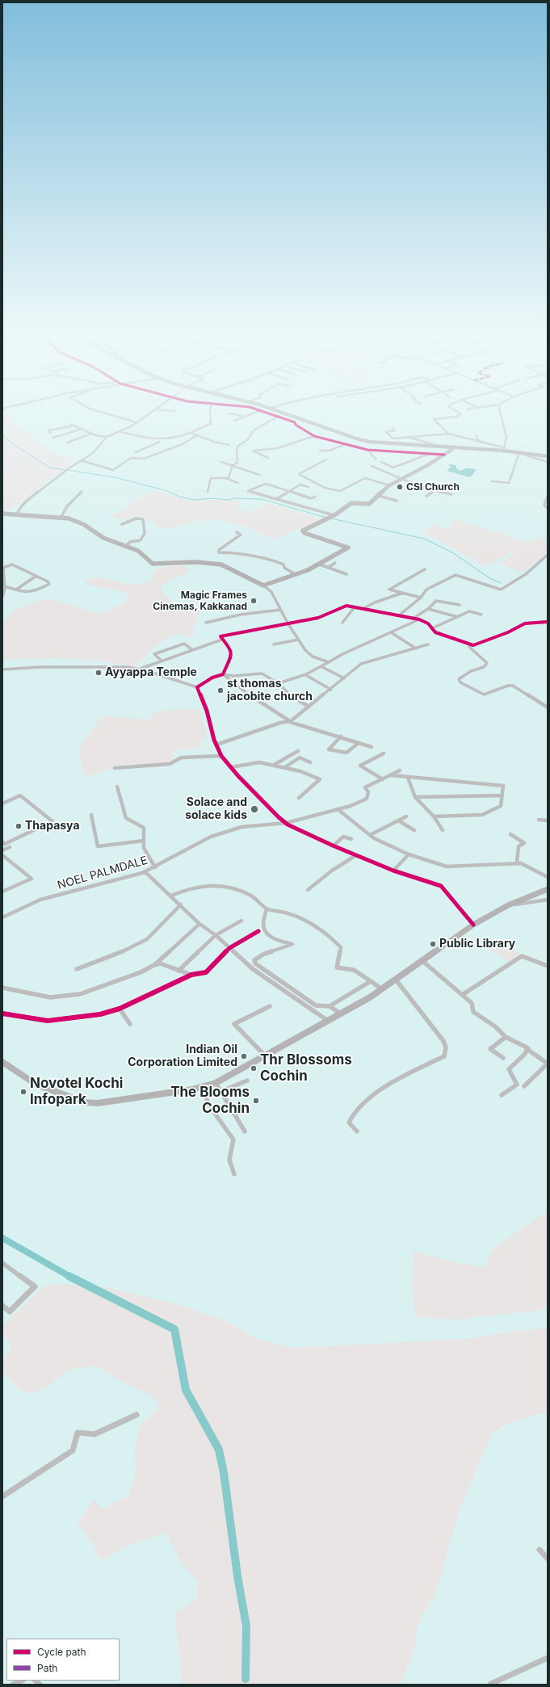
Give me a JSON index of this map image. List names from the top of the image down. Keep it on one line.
{"streets":{"street":["NOEL PALMDALE"]},"places":["CSI Church","Magic Frames Cinemas, Kakkanad","Ayyappa Temple","st thomas jacobite church","Solace and solace kids","Thapasya","Public Library","Indian Oil Corporation Limited","Thr Blossoms Cochin","Novotel Kochi Infopark","The Blooms Cochin"],"legend":["Cycle path","Path"]}
